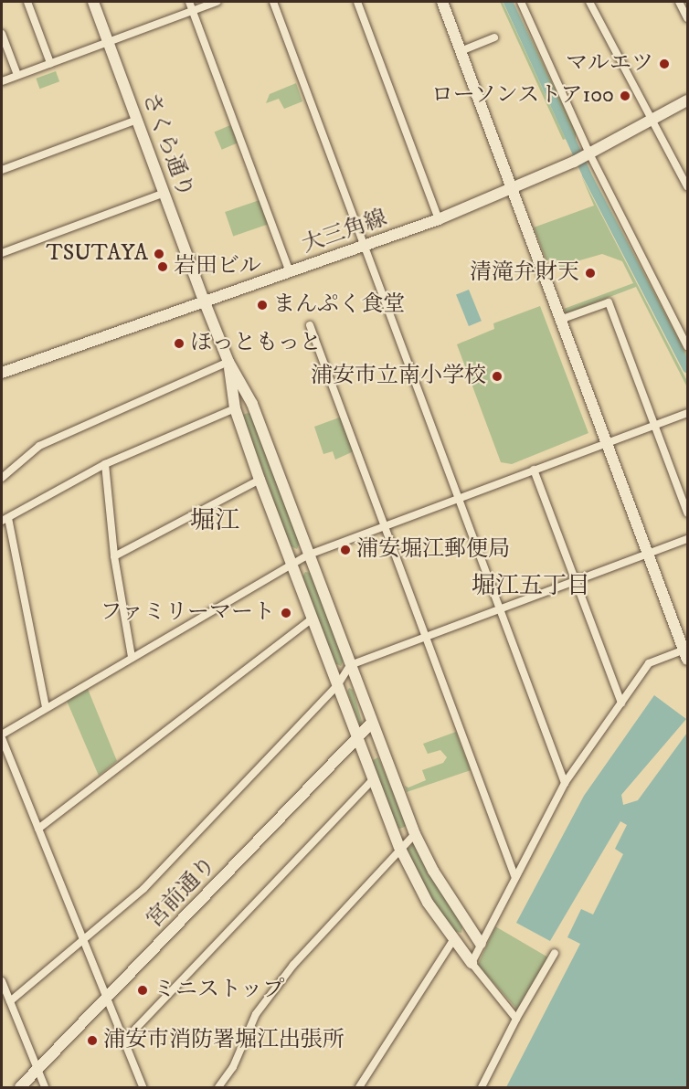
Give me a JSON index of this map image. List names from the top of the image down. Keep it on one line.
{"streets":{"street":["さくら通り","大三角線","宮前通り"]},"crossings":[["さくら通り","大三角線"]],"districts":["堀江","堀江五丁目"],"places":["マルエツ","ローソンストア100","TSUTAYA","岩田ビル","清滝弁財天","まんぷく食堂","ほっともっと","浦安市立南小学校","浦安堀江郵便局","ファミリーマート","ミニストップ","浦安市消防署堀江出張所"]}
